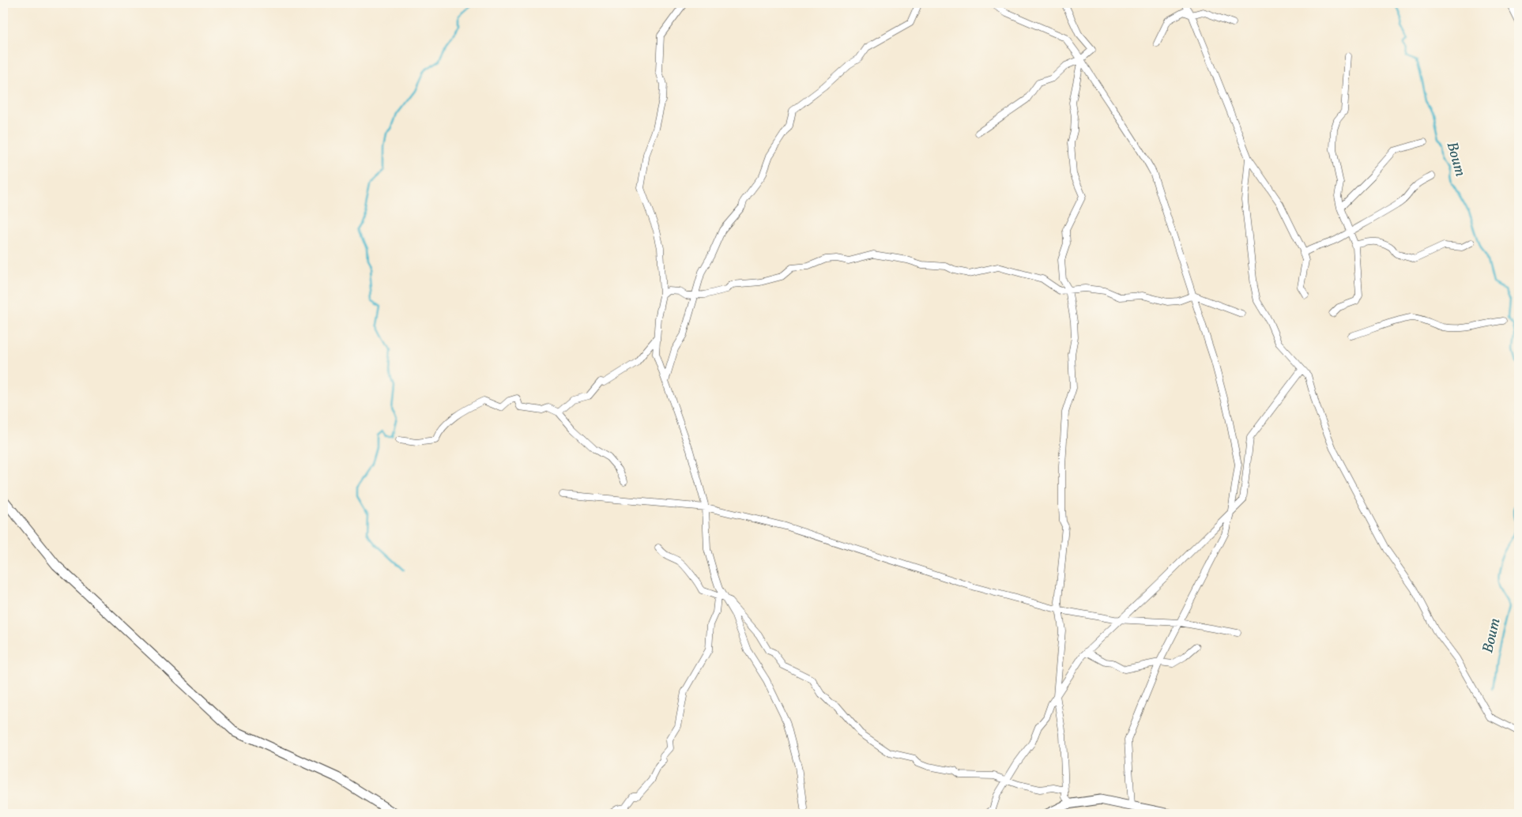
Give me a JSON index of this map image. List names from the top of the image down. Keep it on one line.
{"water":["Boum"]}
